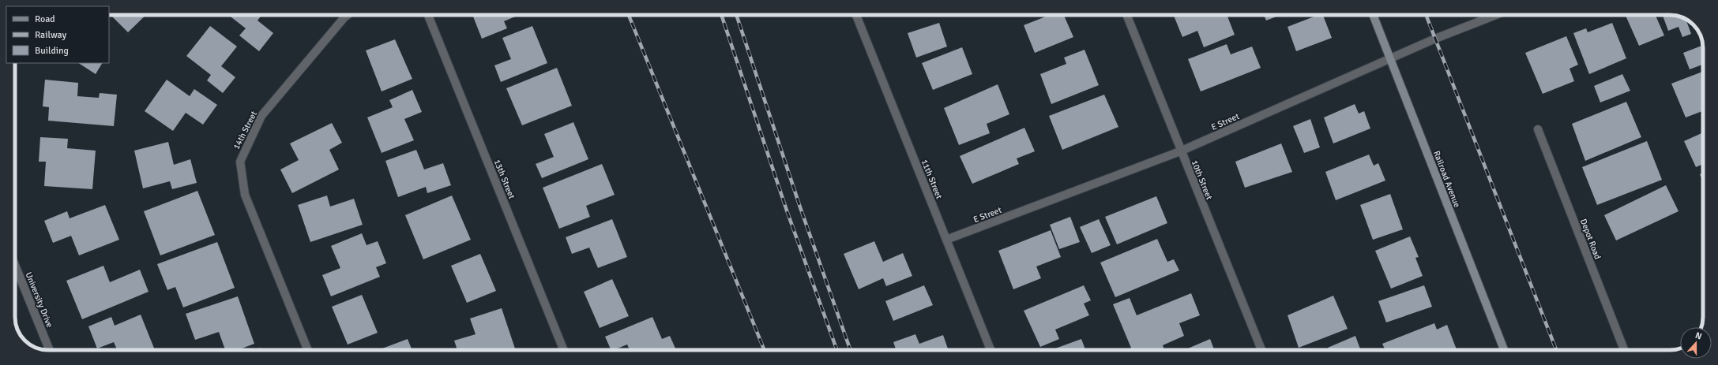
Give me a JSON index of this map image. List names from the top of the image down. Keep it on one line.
{"streets":{"street":["E Street","14th Street","13th Street","11th Street","Railroad Avenue","10th Street","Depot Road","University Drive"]},"crossings":[["E Street","11th Street"],["E Street","Railroad Avenue"],["E Street","10th Street"]],"legend":["Road","Railway","Building"],"north":"top"}
